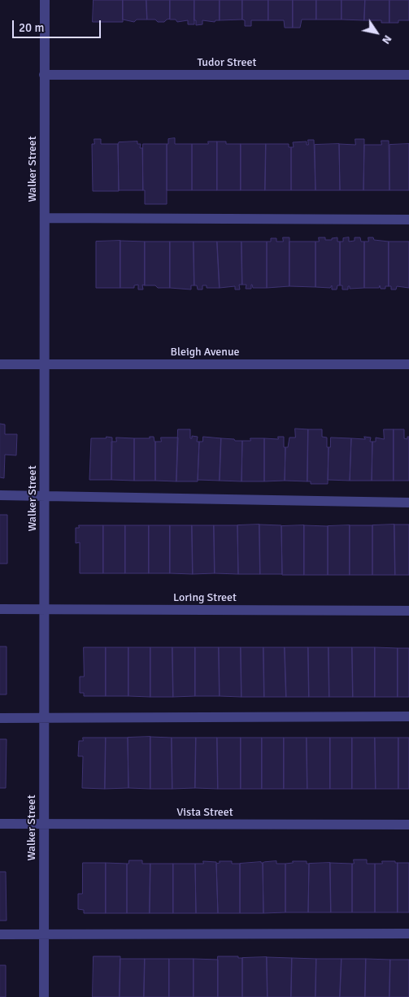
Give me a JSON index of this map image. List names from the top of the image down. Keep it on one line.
{"streets":{"street":["Tudor Street","Walker Street","Bleigh Avenue","Loring Street","Vista Street"]},"crossings":[["Tudor Street","Walker Street"],["Walker Street","Bleigh Avenue"],["Walker Street","Loring Street"],["Walker Street","Vista Street"]],"scale_bar":"20 m","north":"bottom right"}
